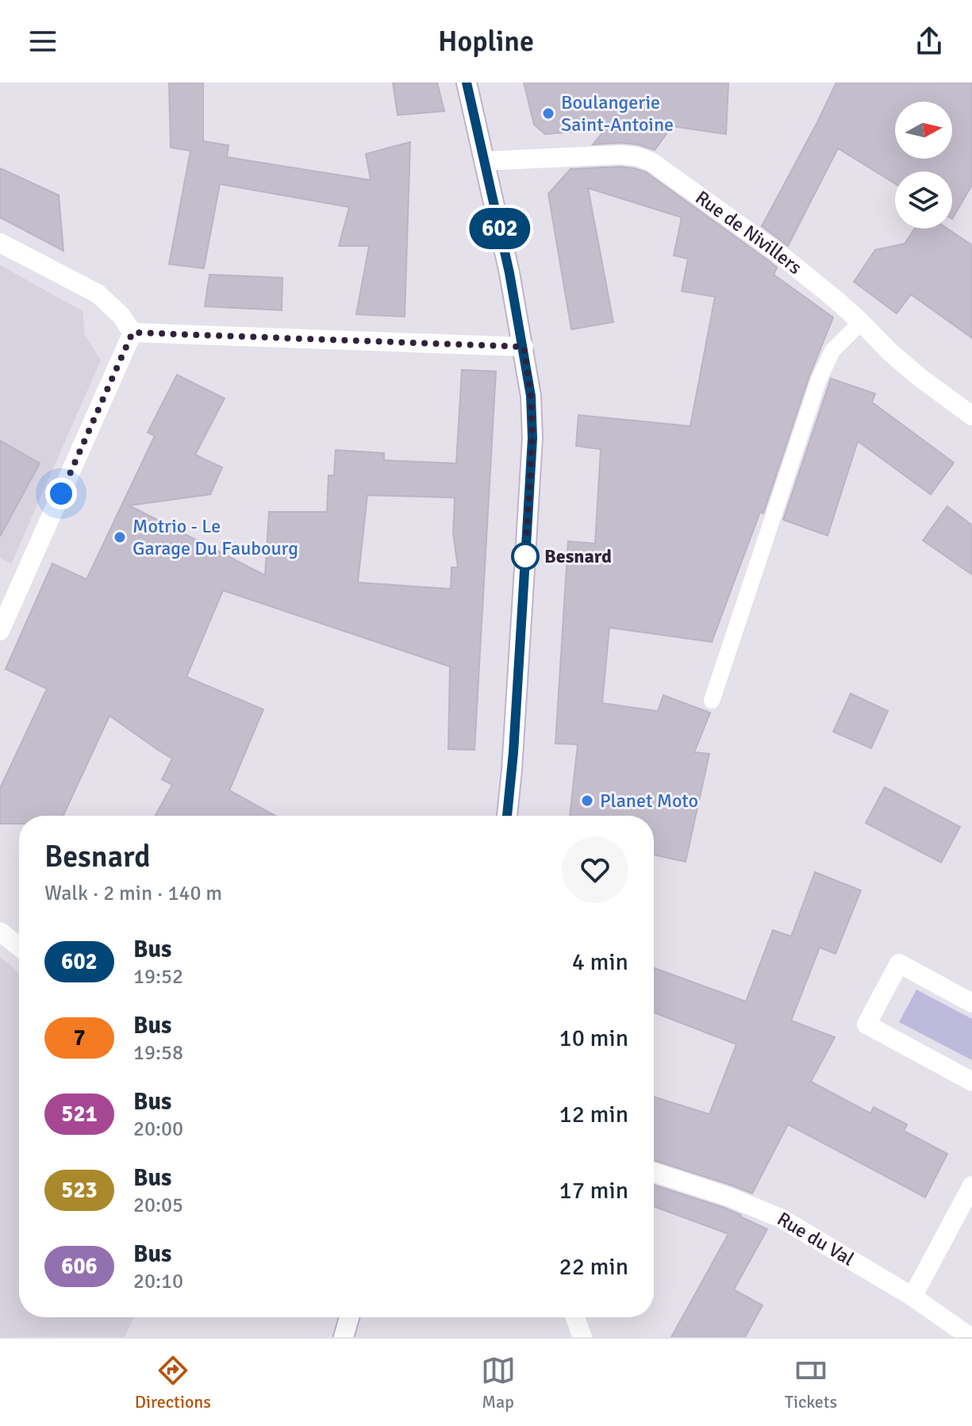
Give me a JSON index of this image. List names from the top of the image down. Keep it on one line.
{"streets":{"street":["Rue de Nivillers","Rue du Val"]},"places":["Boulangerie Saint-Antoine","Motrio - Le Garage Du Faubourg","Besnard","Planet Moto"],"lines":["bus line 602"],"north":"right","page":{"header":"Hopline","on_map":"602","heading":["Besnard","Walk · 2 min · 140 m"],"list":[{"mark":"602","name":"Bus","note":"19:52","value":"4 min"},{"mark":"7","name":"Bus","note":"19:58","value":"10 min"},{"mark":"521","name":"Bus","note":"20:00","value":"12 min"},{"mark":"523","name":"Bus","note":"20:05","value":"17 min"},{"mark":"606","name":"Bus","note":"20:10","value":"22 min"}],"tabs":["Directions","Map","Tickets"]}}
